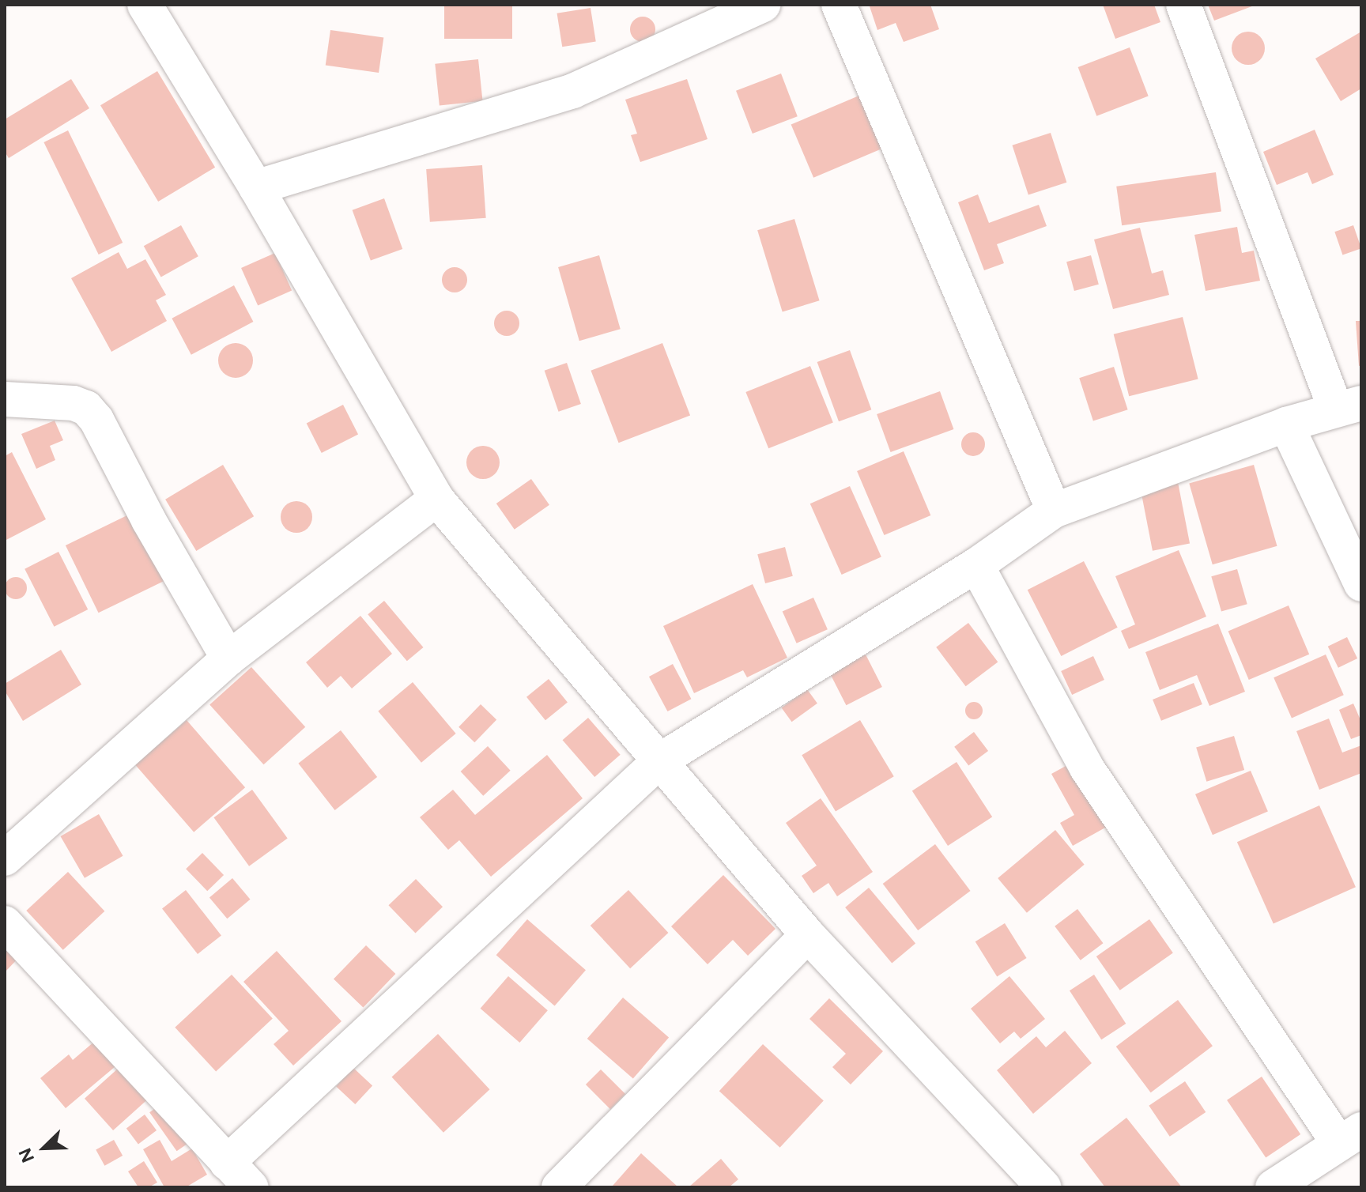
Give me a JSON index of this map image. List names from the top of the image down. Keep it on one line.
{"north":"bottom left"}
